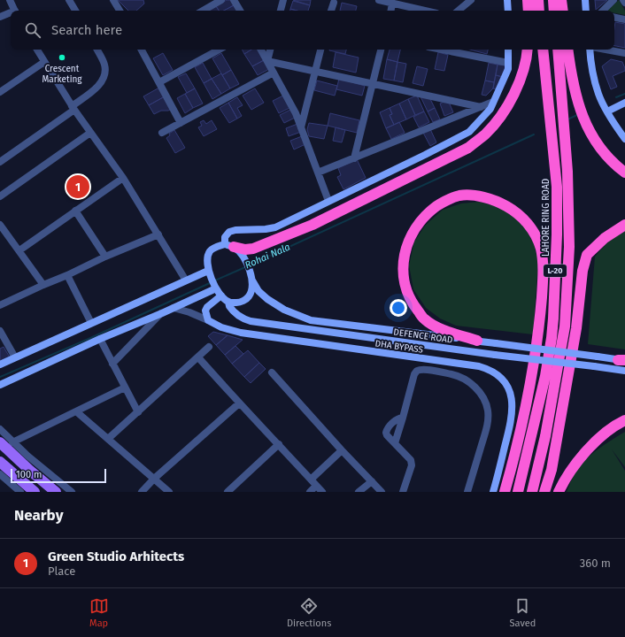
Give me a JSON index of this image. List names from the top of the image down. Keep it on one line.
{"streets":{"highway":["LAHORE RING ROAD","L-20"],"main road":["DEFENCE ROAD","DHA BYPASS"]},"water":["Rohai Nala"],"places":["Crescent Marketing"],"scale_bar":"100 m","page":{"search":"Search here","pins":"1","scale":"100 m","heading":"Nearby","list":[{"mark":"1","name":"Green Studio Arhitects","note":"Place","value":"360 m"}],"nav":["Map","Directions","Saved"]}}
